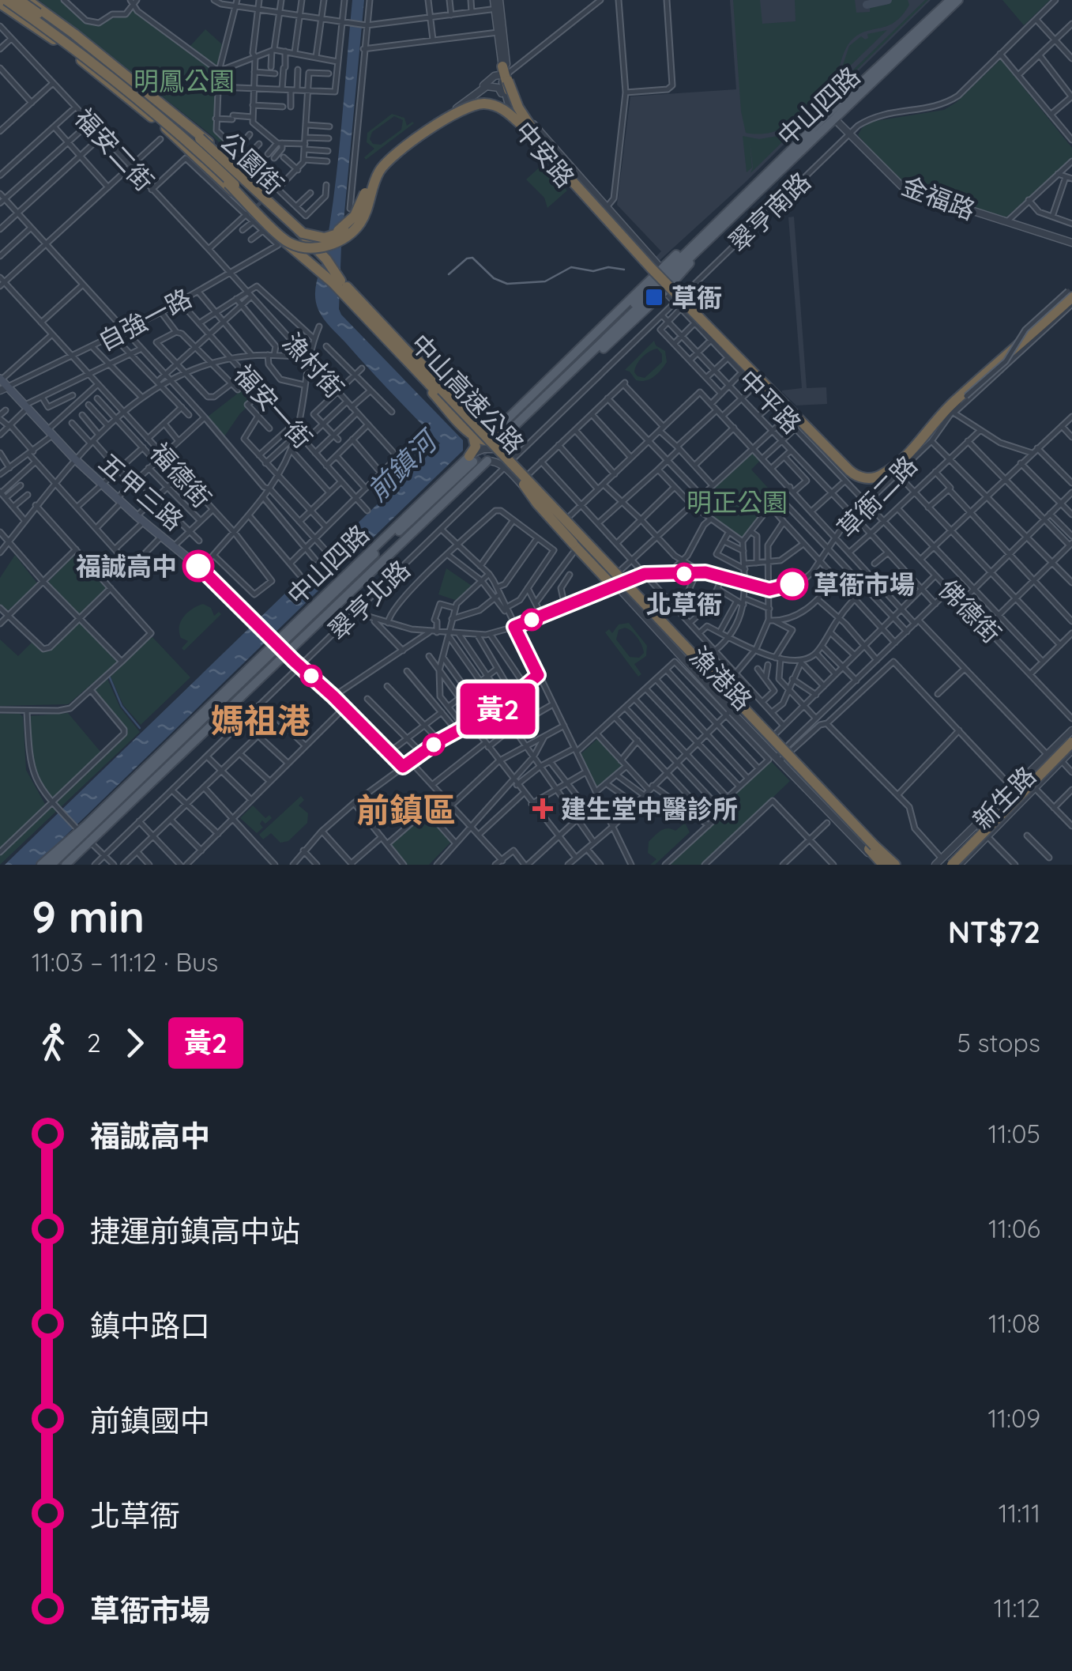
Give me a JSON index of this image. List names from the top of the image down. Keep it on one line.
{"streets":{"highway":["中山高速公路"],"main road":["中山四路","五甲三路"],"street":["福安二街","中安路","公園街","金福路","翠亨南路","自強一路","漁村街","中平路","福安一街","福德街","草衙二路","翠亨北路","佛德街","漁港路","新生路"]},"crossings":[["中山四路","中安路"],["中山四路","金福路"],["中山四路","五甲三路"],["中山四路","漁港路"],["福安二街","自強一路"],["福安二街","漁村街"],["中安路","翠亨南路"],["中安路","中平路"],["金福路","翠亨南路"],["翠亨南路","中平路"],["翠亨南路","翠亨北路"],["翠亨南路","漁港路"],["自強一路","漁村街"],["自強一路","福安一街"],["自強一路","福德街"],["自強一路","五甲三路"],["中山高速公路","漁港路"],["中平路","草衙二路"],["中平路","佛德街"],["五甲三路","翠亨北路"],["草衙二路","佛德街"],["翠亨北路","漁港路"]],"districts":["媽祖港","前鎮區"],"water":["前鎮河"],"parks":["明鳳公園","明正公園"],"places":{"transit":["草衙"],"other":["福誠高中","北草衙","草衙市場"],"health":["建生堂中醫診所"]},"lines":["bus line 黃2"],"page":{"on_map":"黃2","heading":["9 min","11:03 – 11:12 · Bus","NT$72"],"legs":["2","黃2","5 stops"],"list":[{"name":"福誠高中","value":"11:05"},{"name":"捷運前鎮高中站","value":"11:06"},{"name":"鎮中路口","value":"11:08"},{"name":"前鎮國中","value":"11:09"},{"name":"北草衙","value":"11:11"},{"name":"草衙市場","value":"11:12"}]}}
